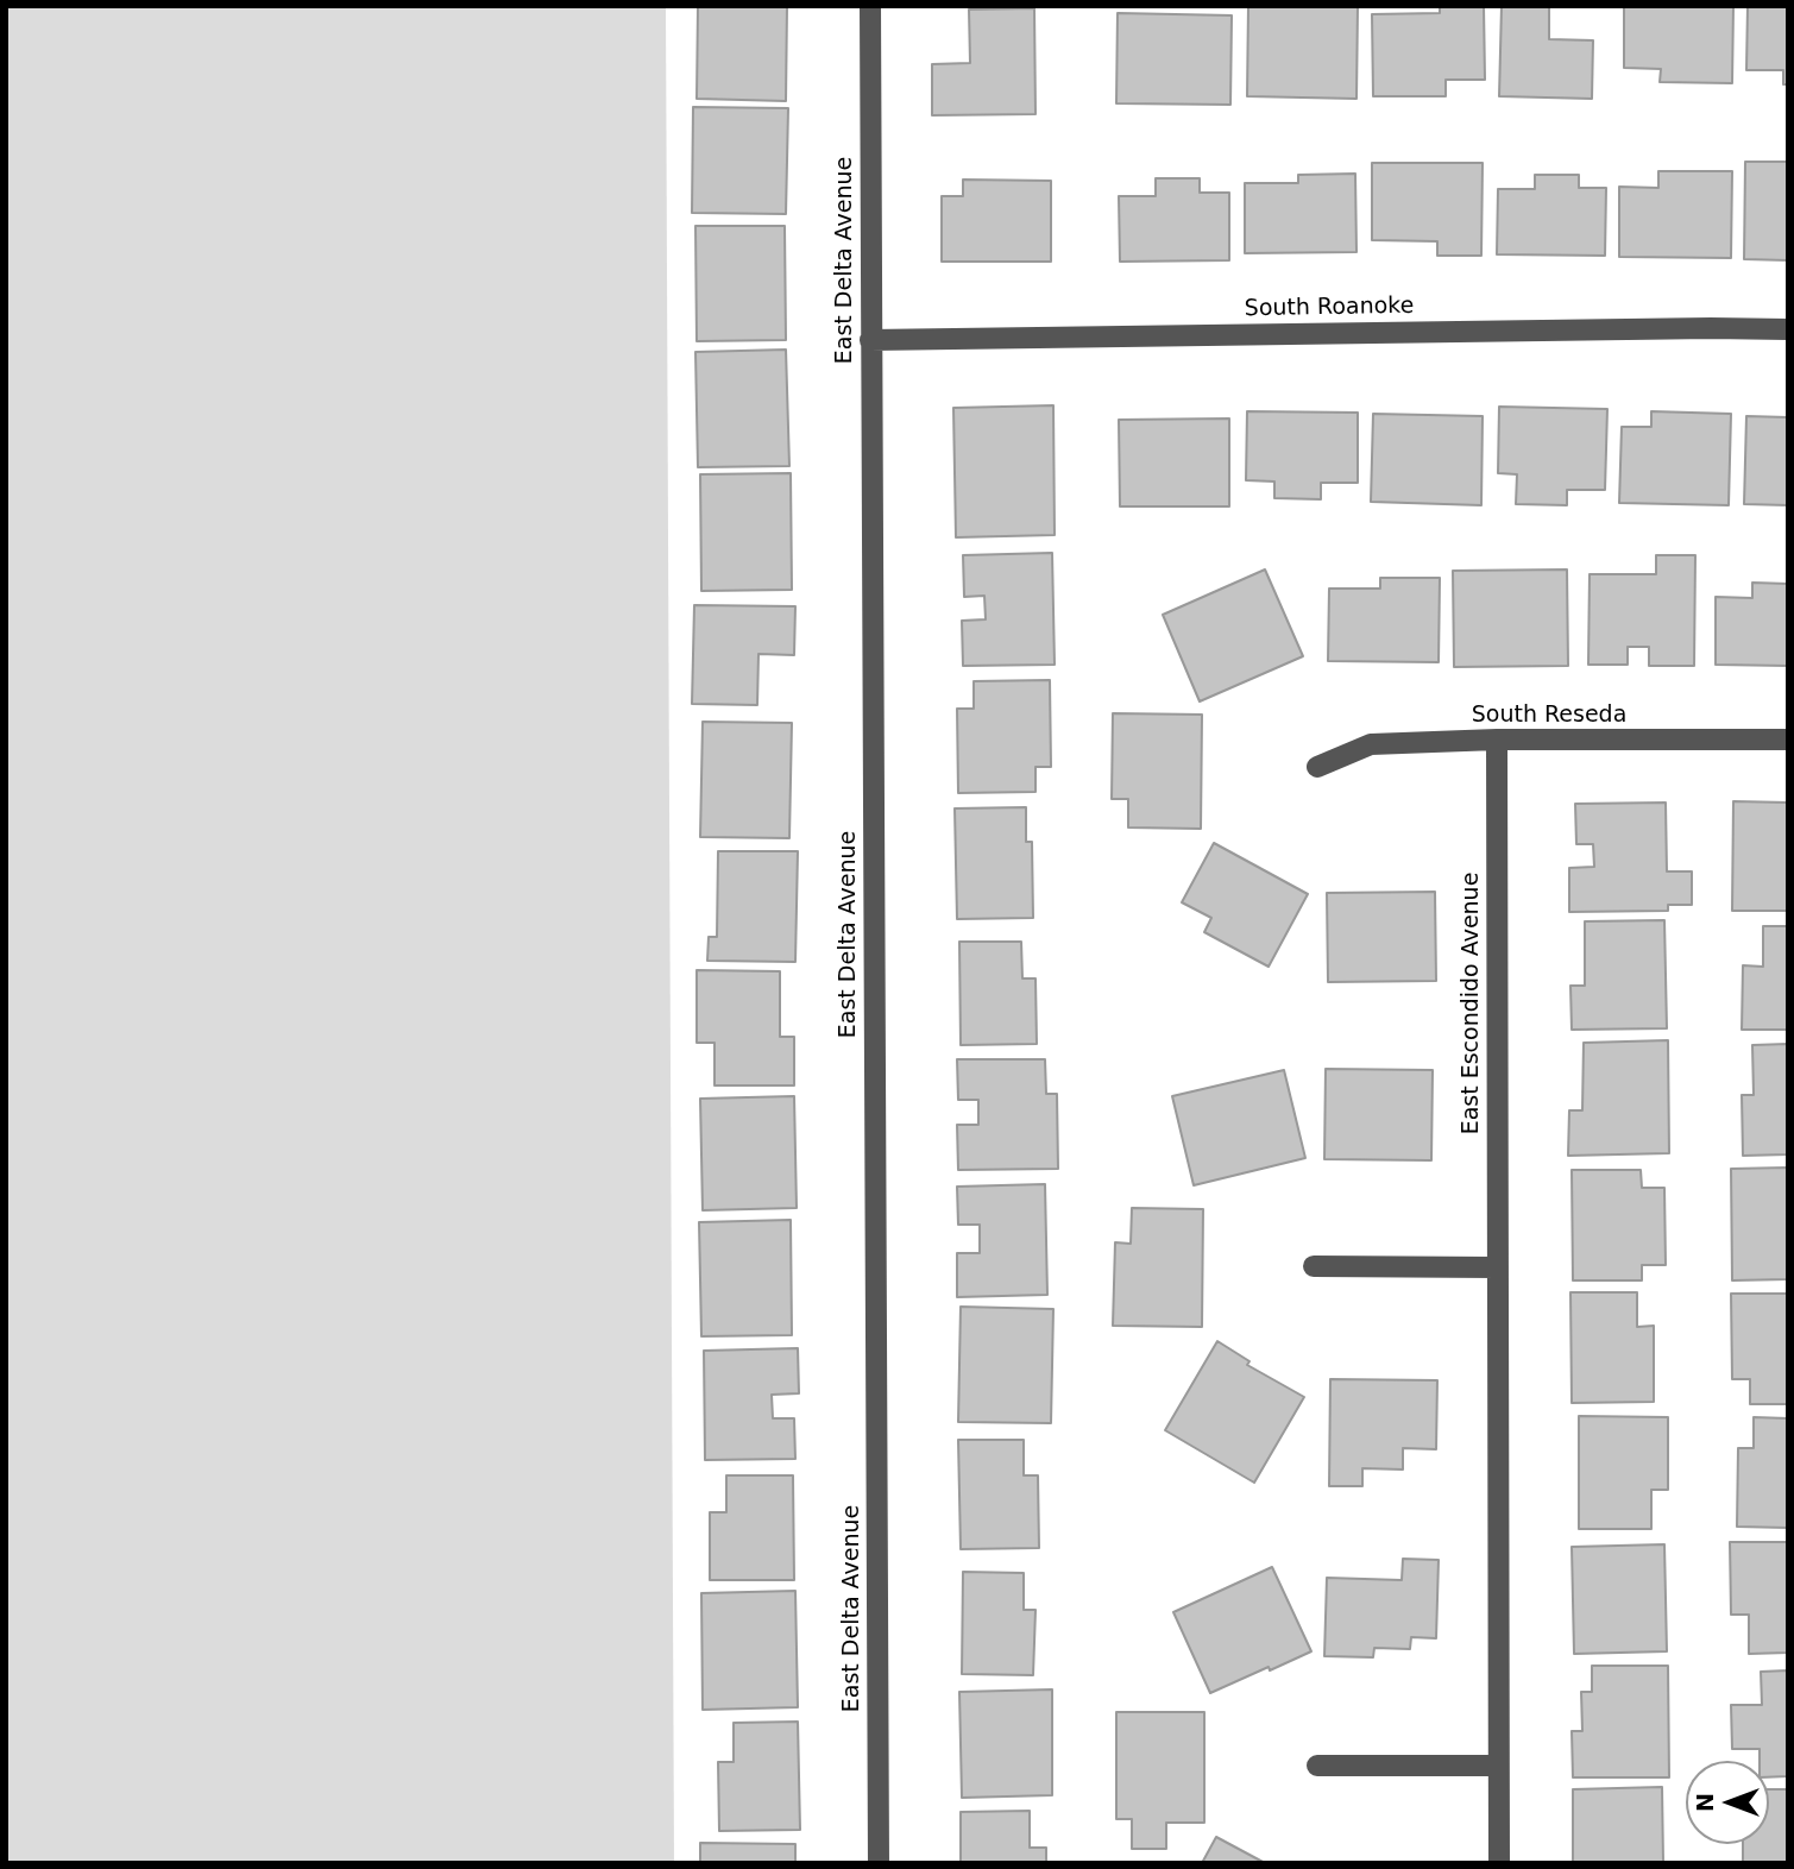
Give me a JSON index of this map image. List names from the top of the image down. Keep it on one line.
{"streets":{"street":["East Delta Avenue","South Roanoke","South Reseda","East Escondido Avenue"]},"crossings":[["East Delta Avenue","South Roanoke"],["South Reseda","East Escondido Avenue"]],"north":"left"}
